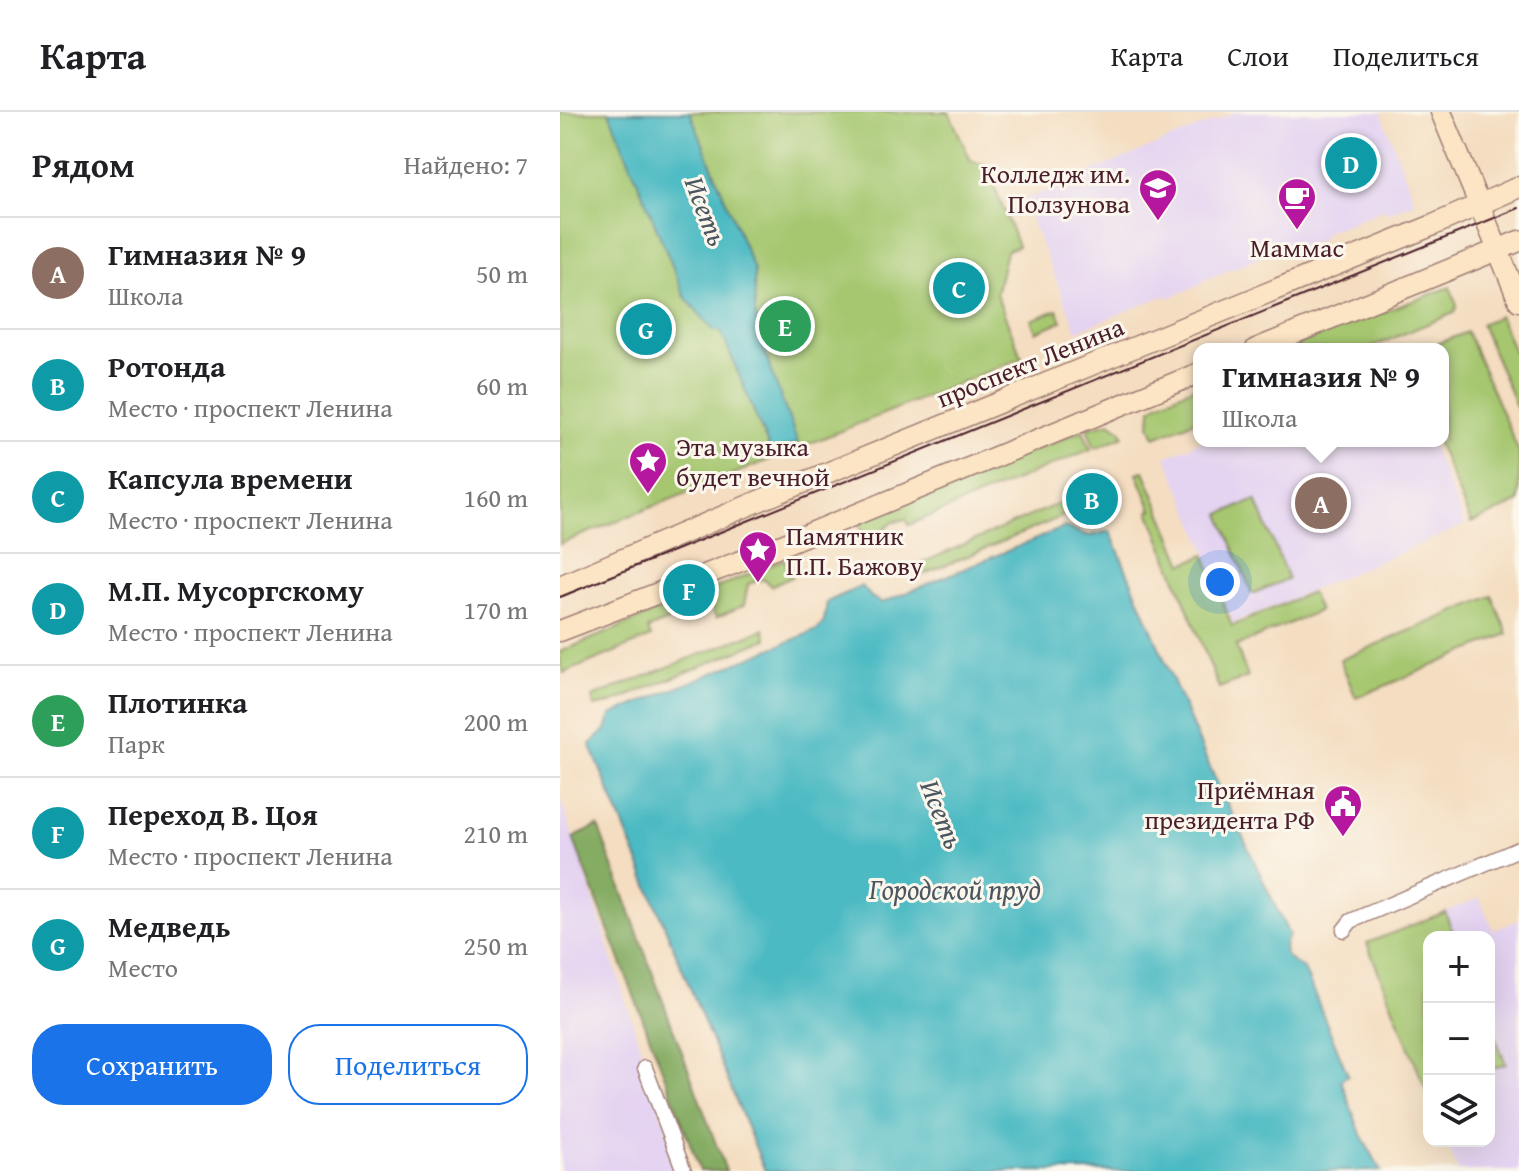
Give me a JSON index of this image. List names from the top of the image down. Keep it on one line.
{"streets":{"main road":["проспект Ленина"]},"water":["Исеть","Городской пруд"],"places":{"school or university":["Колледж им. Ползунова"],"cafe":["Маммас"],"place":["Эта музыка будет вечной","Памятник П.П. Бажову"],"public building":["Приёмная президента РФ"]},"page":{"header":"Карта","nav":["Карта","Слои","Поделиться"],"heading":["Рядом","Найдено: 7"],"pins":["D","C","E","G","B","A","F"],"list":[{"mark":"A","name":"Гимназия № 9","note":"Школа","value":"50 m"},{"mark":"B","name":"Ротонда","note":"Место · проспект Ленина","value":"60 m"},{"mark":"C","name":"Капсула времени","note":"Место · проспект Ленина","value":"160 m"},{"mark":"D","name":"М.П. Мусоргскому","note":"Место · проспект Ленина","value":"170 m"},{"mark":"E","name":"Плотинка","note":"Парк","value":"200 m"},{"mark":"F","name":"Переход В. Цоя","note":"Место · проспект Ленина","value":"210 m"},{"mark":"G","name":"Медведь","note":"Место","value":"250 m"}],"popup":["Гимназия № 9","Школа"],"map_buttons":["+","−"],"buttons":["Сохранить","Поделиться"]}}
